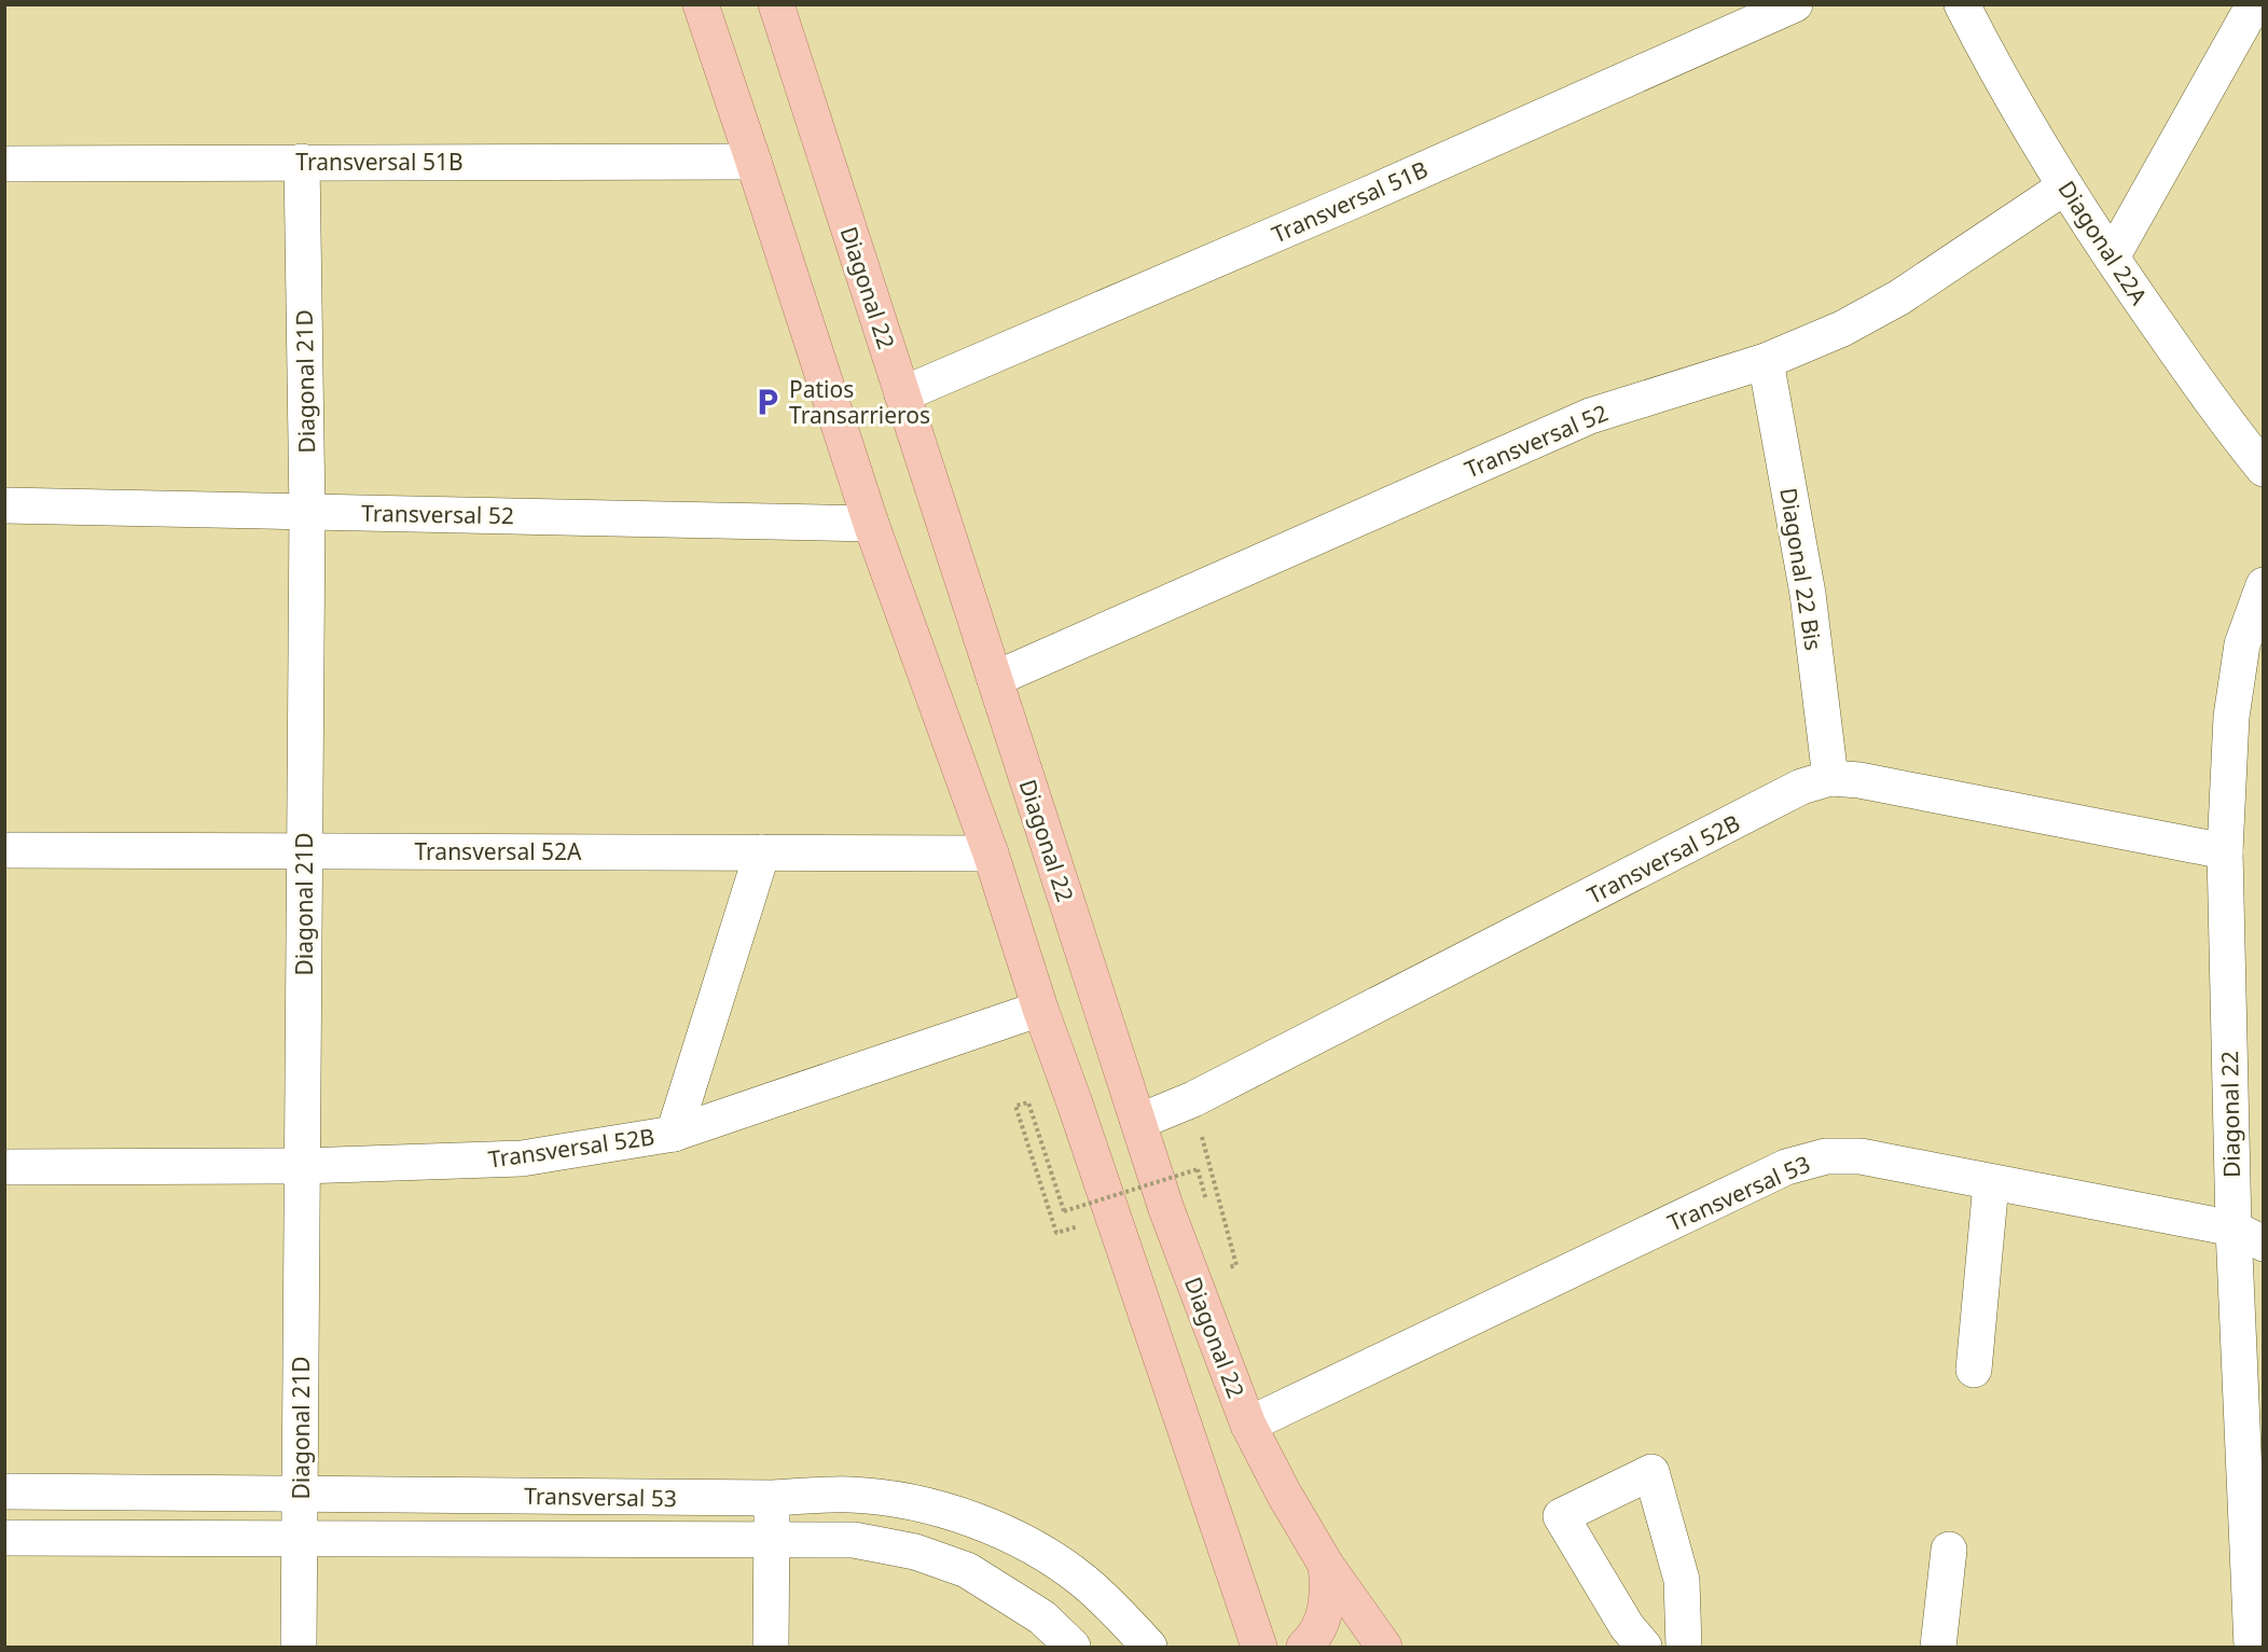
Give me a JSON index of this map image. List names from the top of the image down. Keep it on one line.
{"streets":{"main road":["Diagonal 22"],"street":["Transversal 51B","Diagonal 22A","Diagonal 21D","Transversal 52","Diagonal 22 Bis","Transversal 52A","Transversal 52B","Transversal 53"]},"crossings":[["Transversal 51B","Diagonal 22"],["Transversal 51B","Diagonal 21D"],["Diagonal 22A","Transversal 52"],["Diagonal 22","Transversal 52"],["Diagonal 22","Transversal 52B"],["Diagonal 22","Transversal 53"],["Diagonal 21D","Transversal 52"],["Diagonal 21D","Transversal 52A"],["Diagonal 21D","Transversal 52B"],["Diagonal 21D","Transversal 53"],["Transversal 52","Diagonal 22 Bis"],["Diagonal 22 Bis","Transversal 52B"]],"places":{"parking":["Patios Transarrieros"]}}
